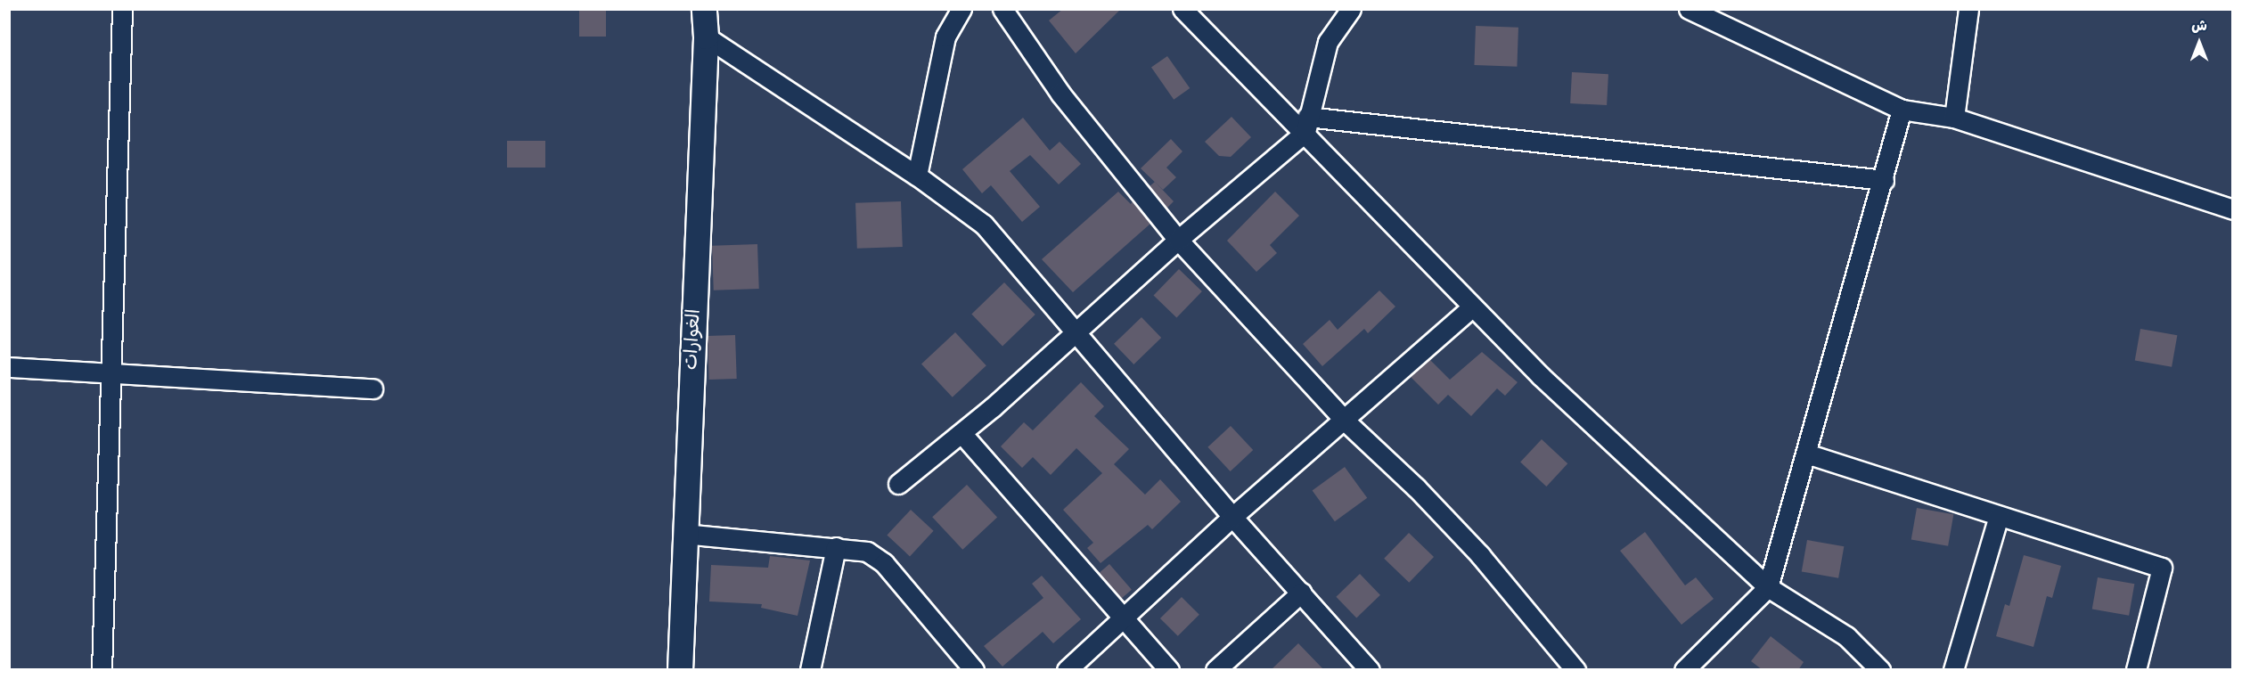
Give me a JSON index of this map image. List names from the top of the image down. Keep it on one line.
{"streets":{"street":["الغوارات"]},"north":"top"}
